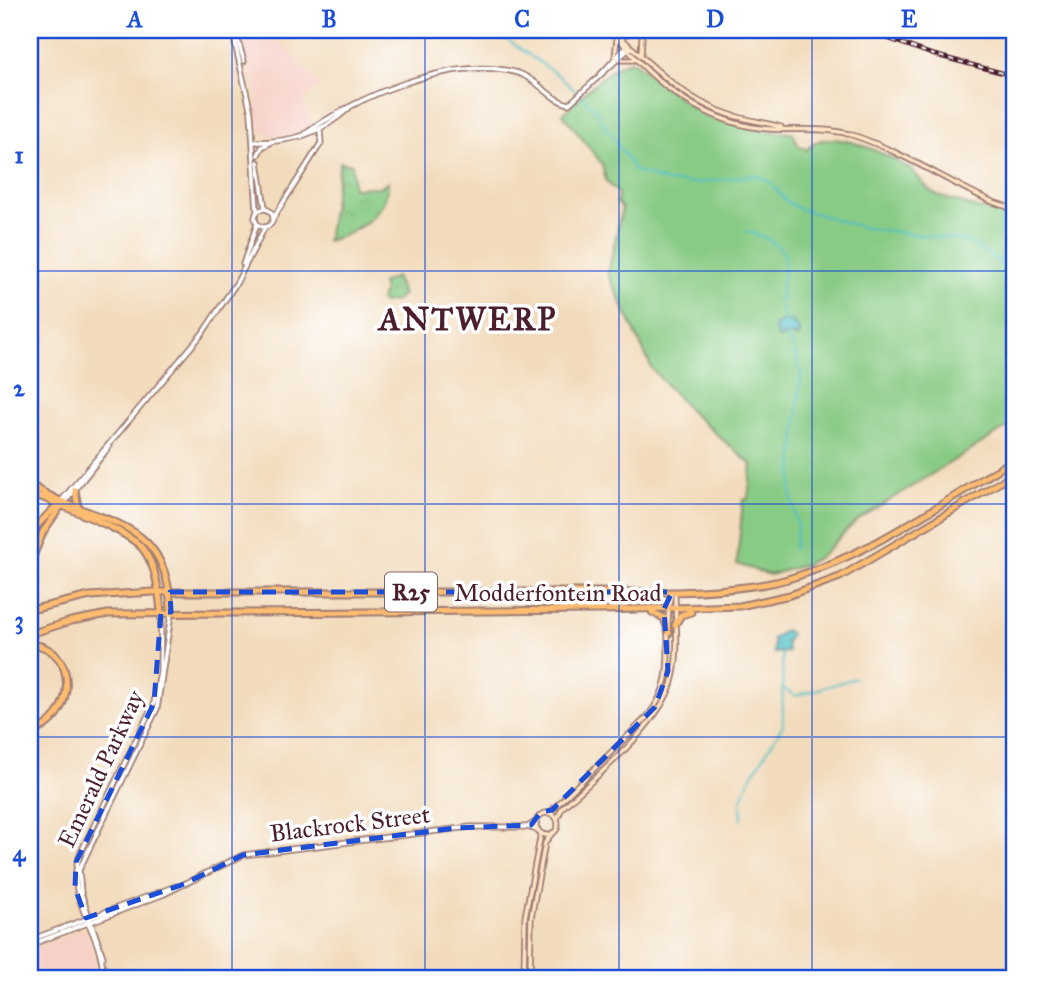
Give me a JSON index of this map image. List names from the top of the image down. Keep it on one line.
{"streets":{"main road":["R25","Modderfontein Road"],"street":["Emerald Parkway","Blackrock Street"]},"crossings":[["Modderfontein Road","Emerald Parkway"],["Emerald Parkway","Blackrock Street"]],"districts":["ANTWERP"],"grid":{"columns":["A","B","C","D","E"],"rows":["1","2","3","4"]}}
